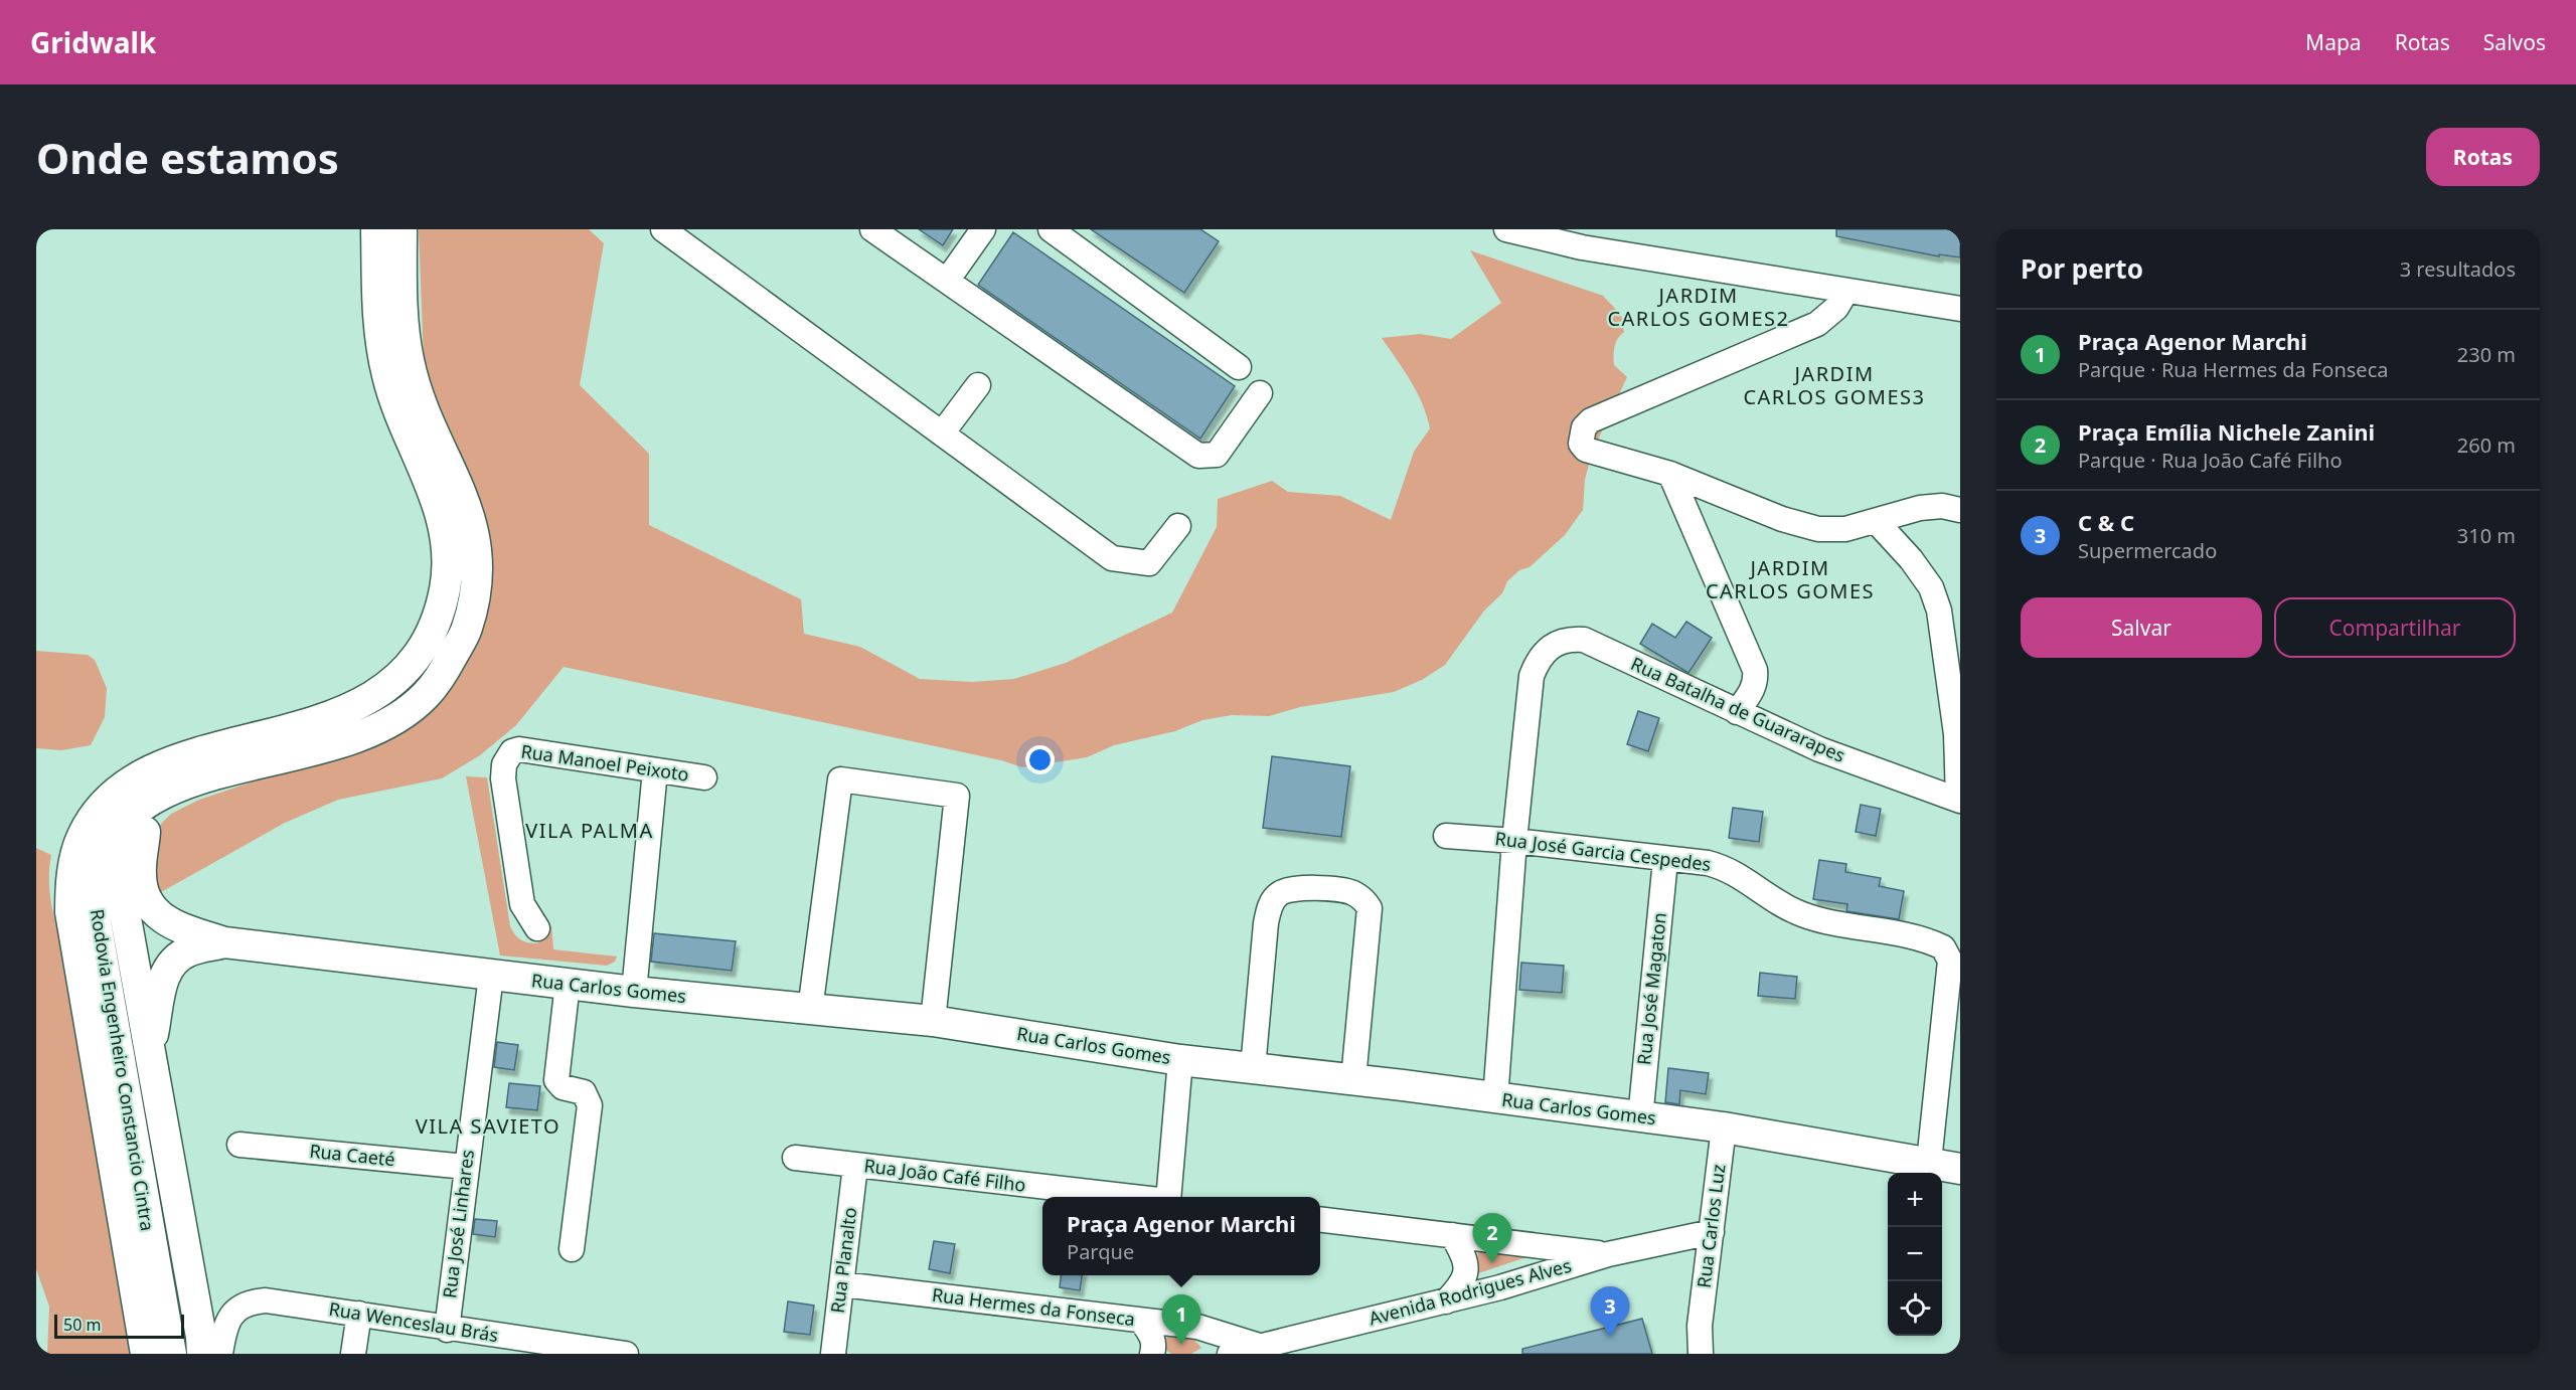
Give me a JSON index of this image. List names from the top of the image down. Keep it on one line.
{"streets":{"main road":["Rua Carlos Gomes","Rodovia Engenheiro Constancio Cintra"],"street":["Rua Batalha de Guararapes","Rua Manoel Peixoto","Rua José Garcia Cespedes","Rua José Magaton","Rua Caeté","Rua João Café Filho","Rua José Linhares","Rua Carlos Luz","Rua Planalto","Avenida Rodrigues Alves","Rua Hermes da Fonseca","Rua Wenceslau Brás"]},"crossings":[["Rua Batalha de Guararapes","Rua José Garcia Cespedes"],["Rua José Garcia Cespedes","Rua Carlos Gomes"],["Rua José Garcia Cespedes","Rua José Magaton"],["Rua Carlos Gomes","Rua José Magaton"],["Rua Carlos Gomes","Rua José Linhares"],["Rua Carlos Gomes","Rua Carlos Luz"],["Rua Caeté","Rua José Linhares"],["Rua João Café Filho","Rua Planalto"],["Rua José Linhares","Rua Wenceslau Brás"],["Rua Carlos Luz","Avenida Rodrigues Alves"],["Rua Planalto","Rua Hermes da Fonseca"],["Avenida Rodrigues Alves","Rua Hermes da Fonseca"]],"districts":["JARDIM CARLOS GOMES2","JARDIM CARLOS GOMES3","JARDIM CARLOS GOMES","VILA PALMA","VILA SAVIETO"],"scale_bar":"50 m","page":{"header":"Gridwalk","nav":["Mapa","Rotas","Salvos"],"buttons":["Rotas",["Salvar","Compartilhar"]],"title":"Onde estamos","heading":["Por perto","3 resultados"],"list":[{"mark":"1","name":"Praça Agenor Marchi","note":"Parque · Rua Hermes da Fonseca","value":"230 m"},{"mark":"2","name":"Praça Emília Nichele Zanini","note":"Parque · Rua João Café Filho","value":"260 m"},{"mark":"3","name":"C & C","note":"Supermercado","value":"310 m"}],"map_buttons":["+","−"],"popup":["Praça Agenor Marchi","Parque"],"pins":["2","3","1"],"scale":"50 m"}}
